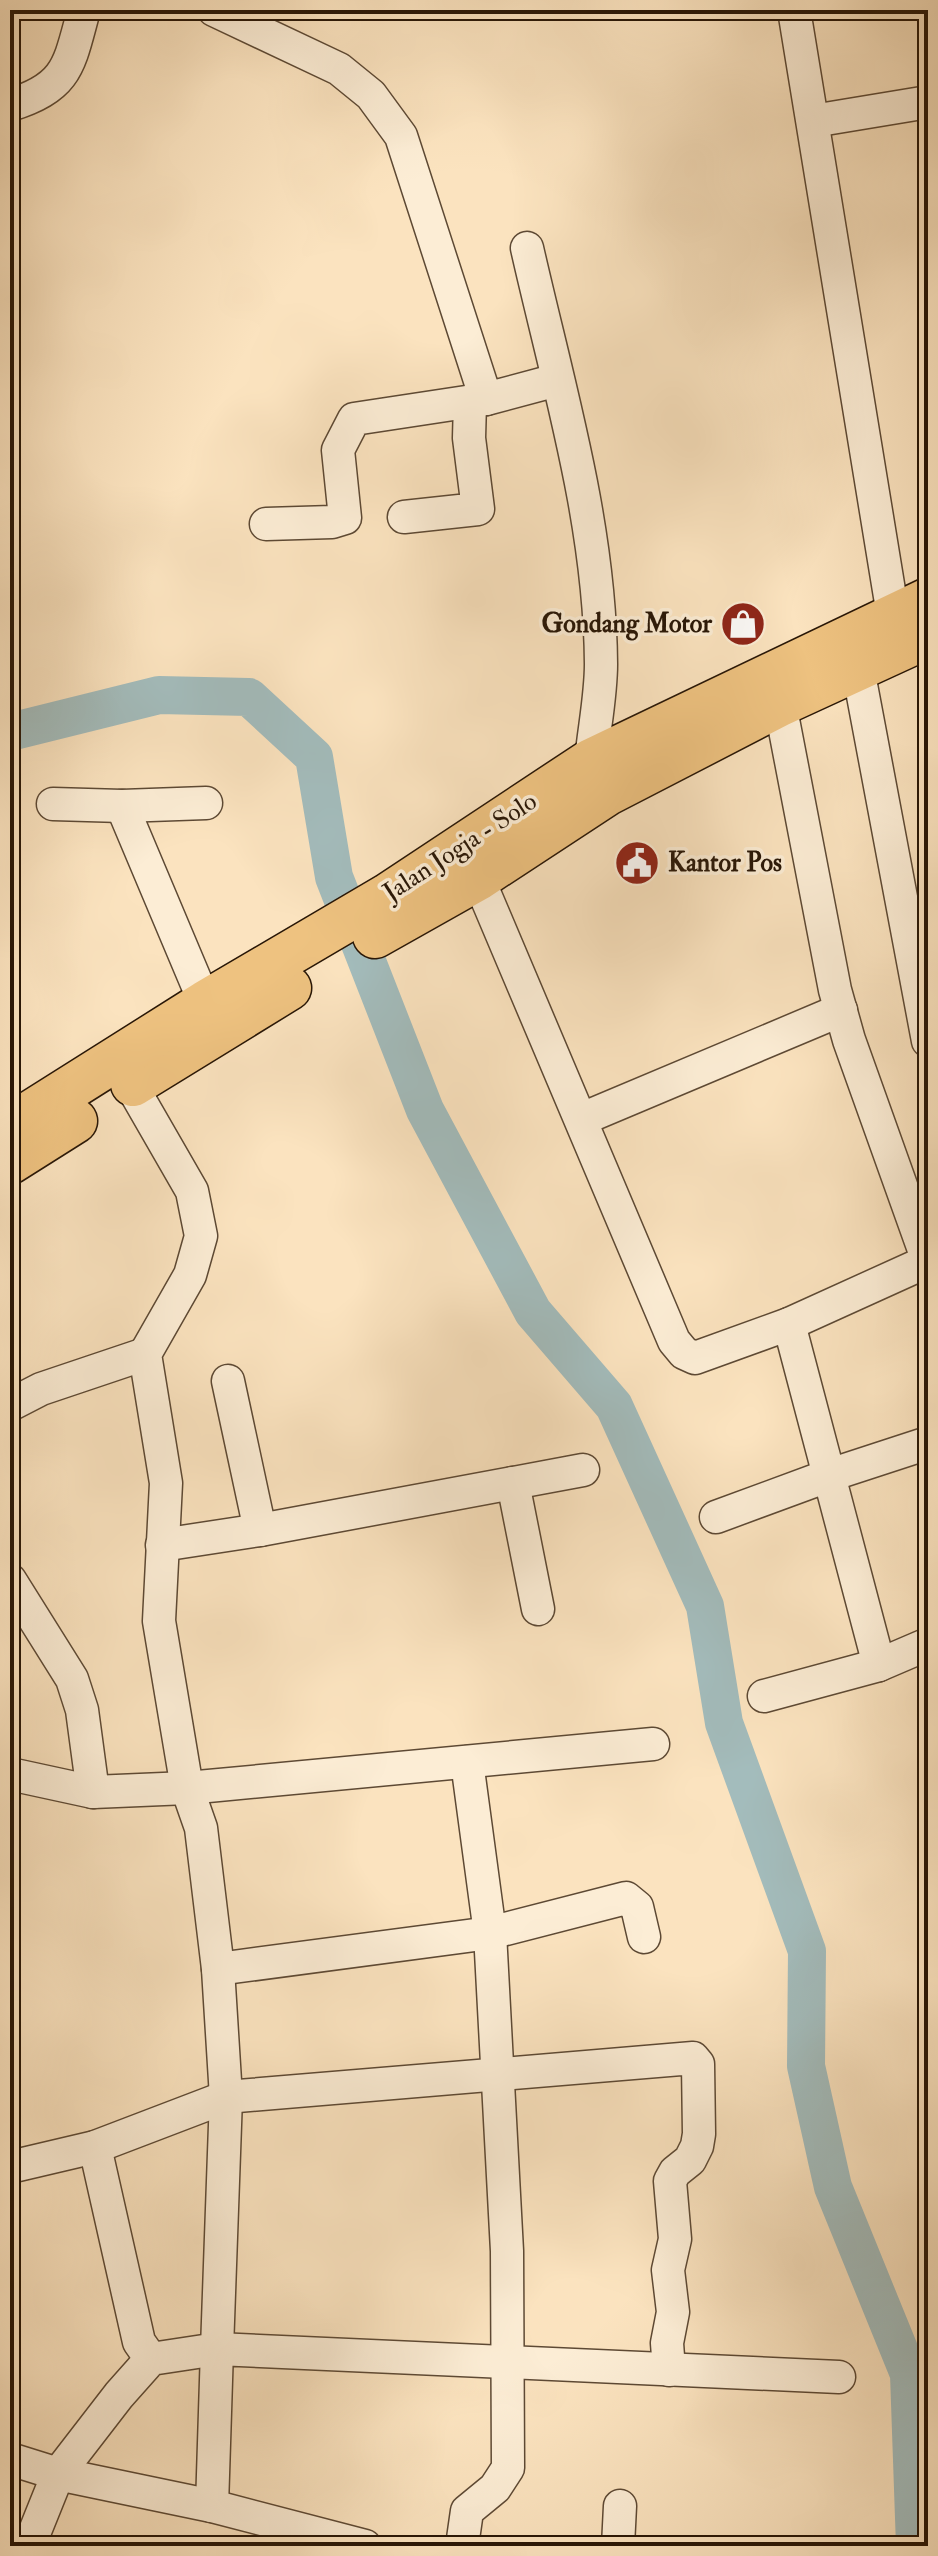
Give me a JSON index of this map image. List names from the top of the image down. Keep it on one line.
{"streets":{"highway":["Jalan Jogja - Solo"]},"places":{"shop":["Gondang Motor"],"public building":["Kantor Pos"]}}
